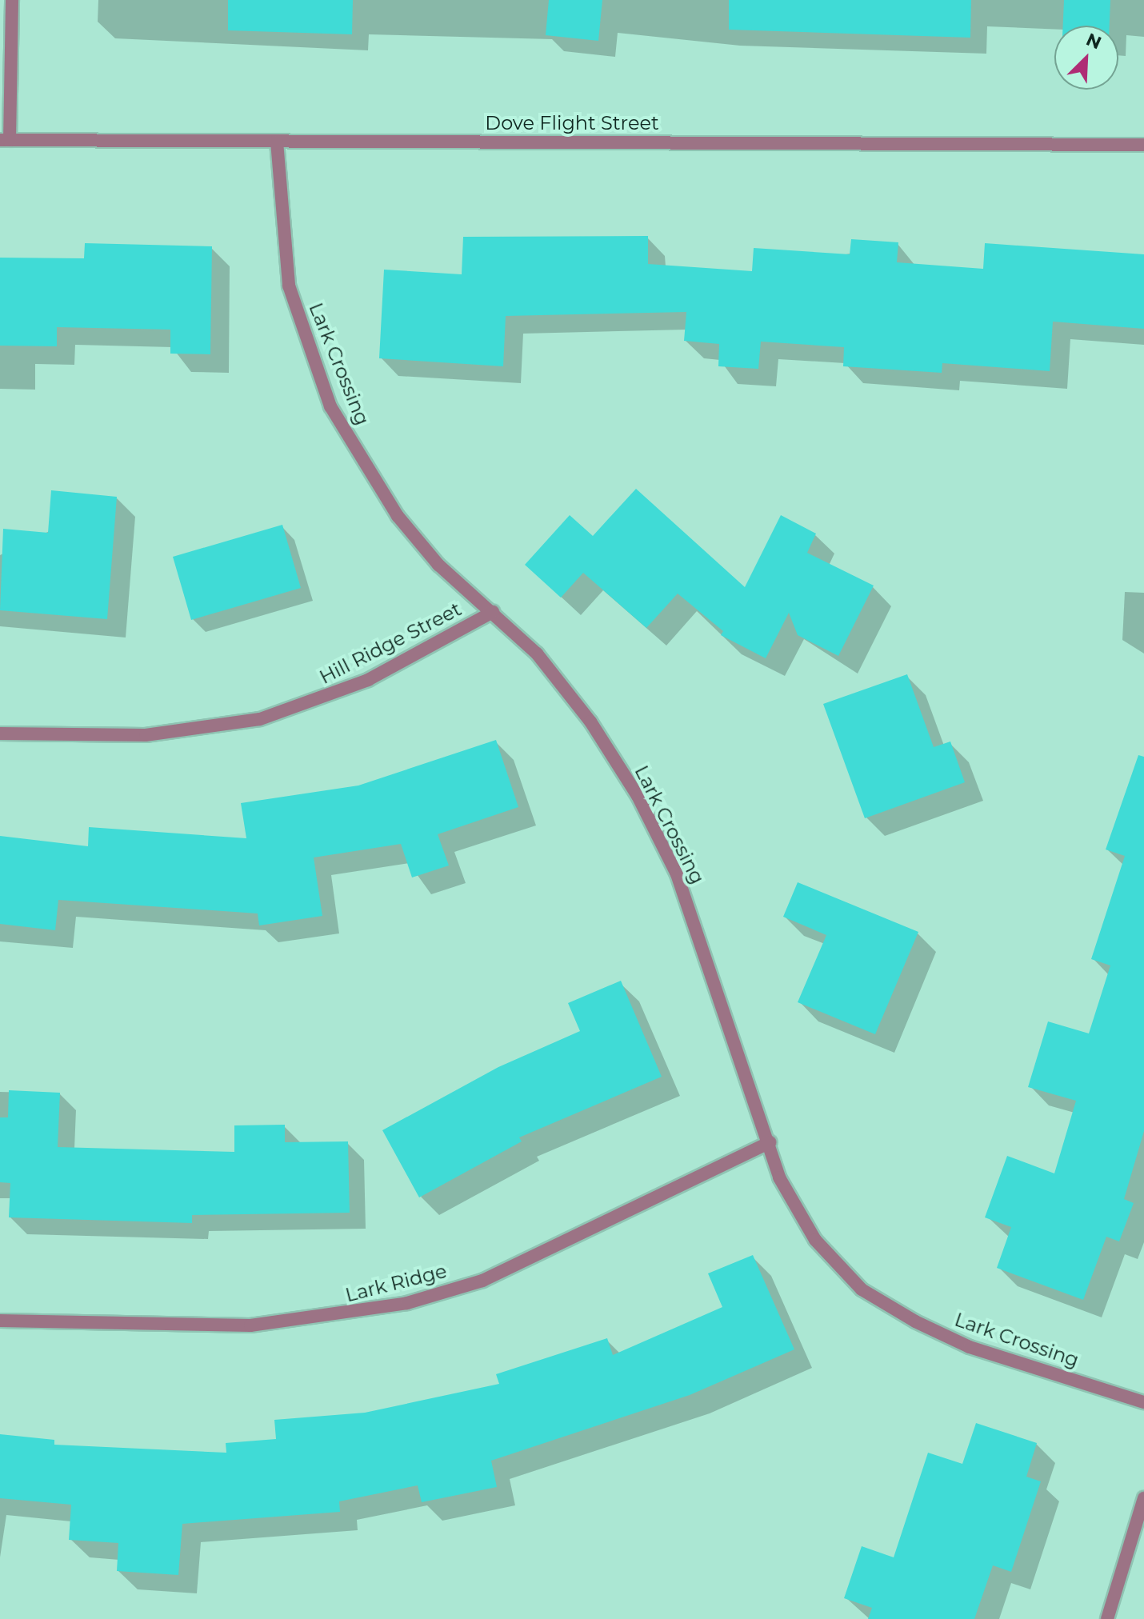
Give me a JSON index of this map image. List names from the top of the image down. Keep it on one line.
{"streets":{"street":["Dove Flight Street","Lark Crossing","Hill Ridge Street","Lark Ridge"]},"crossings":[["Dove Flight Street","Lark Crossing"],["Lark Crossing","Hill Ridge Street"],["Lark Crossing","Lark Ridge"]],"north":"top right"}
